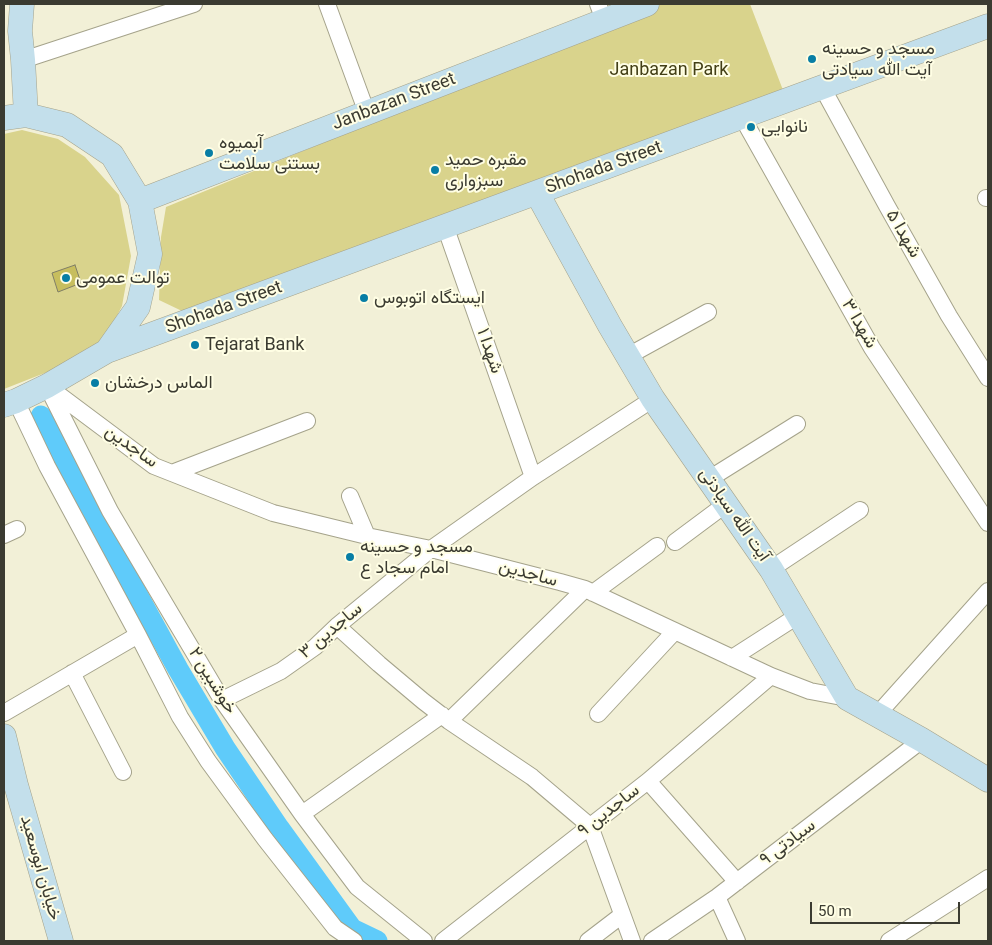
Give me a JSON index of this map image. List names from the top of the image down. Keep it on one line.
{"streets":{"main road":["Janbazan Street","Shohada Street","آیت الله سیادتی","خیابان ابوسعید"],"street":["شهدا ۵","شهدا ۳","شهدا ۱","ساجدین","ساجدین ۳","خوشبین ۲","ساجدین ۹","سیادتی ۹"]},"crossings":[["Shohada Street","شهدا ۵"],["Shohada Street","شهدا ۳"],["Shohada Street","شهدا ۱"],["Shohada Street","آیت الله سیادتی"],["شهدا ۱","ساجدین ۳"],["ساجدین","آیت الله سیادتی"],["ساجدین","ساجدین ۳"],["ساجدین","خوشبین ۲"],["ساجدین","ساجدین ۹"],["آیت الله سیادتی","ساجدین ۳"],["آیت الله سیادتی","سیادتی ۹"],["ساجدین ۳","خوشبین ۲"]],"parks":["Janbazan Park"],"places":["مسجد و حسینه آیت الله سیادتی","نانوایی","آبمیوه بستنی سلامت","مقبره حمید سبزواری","توالت عمومی","ایستگاه اتوبوس","Tejarat Bank","الماس درخشان","مسجد و حسینه امام سجاد ع"],"scale_bar":"50 m"}
